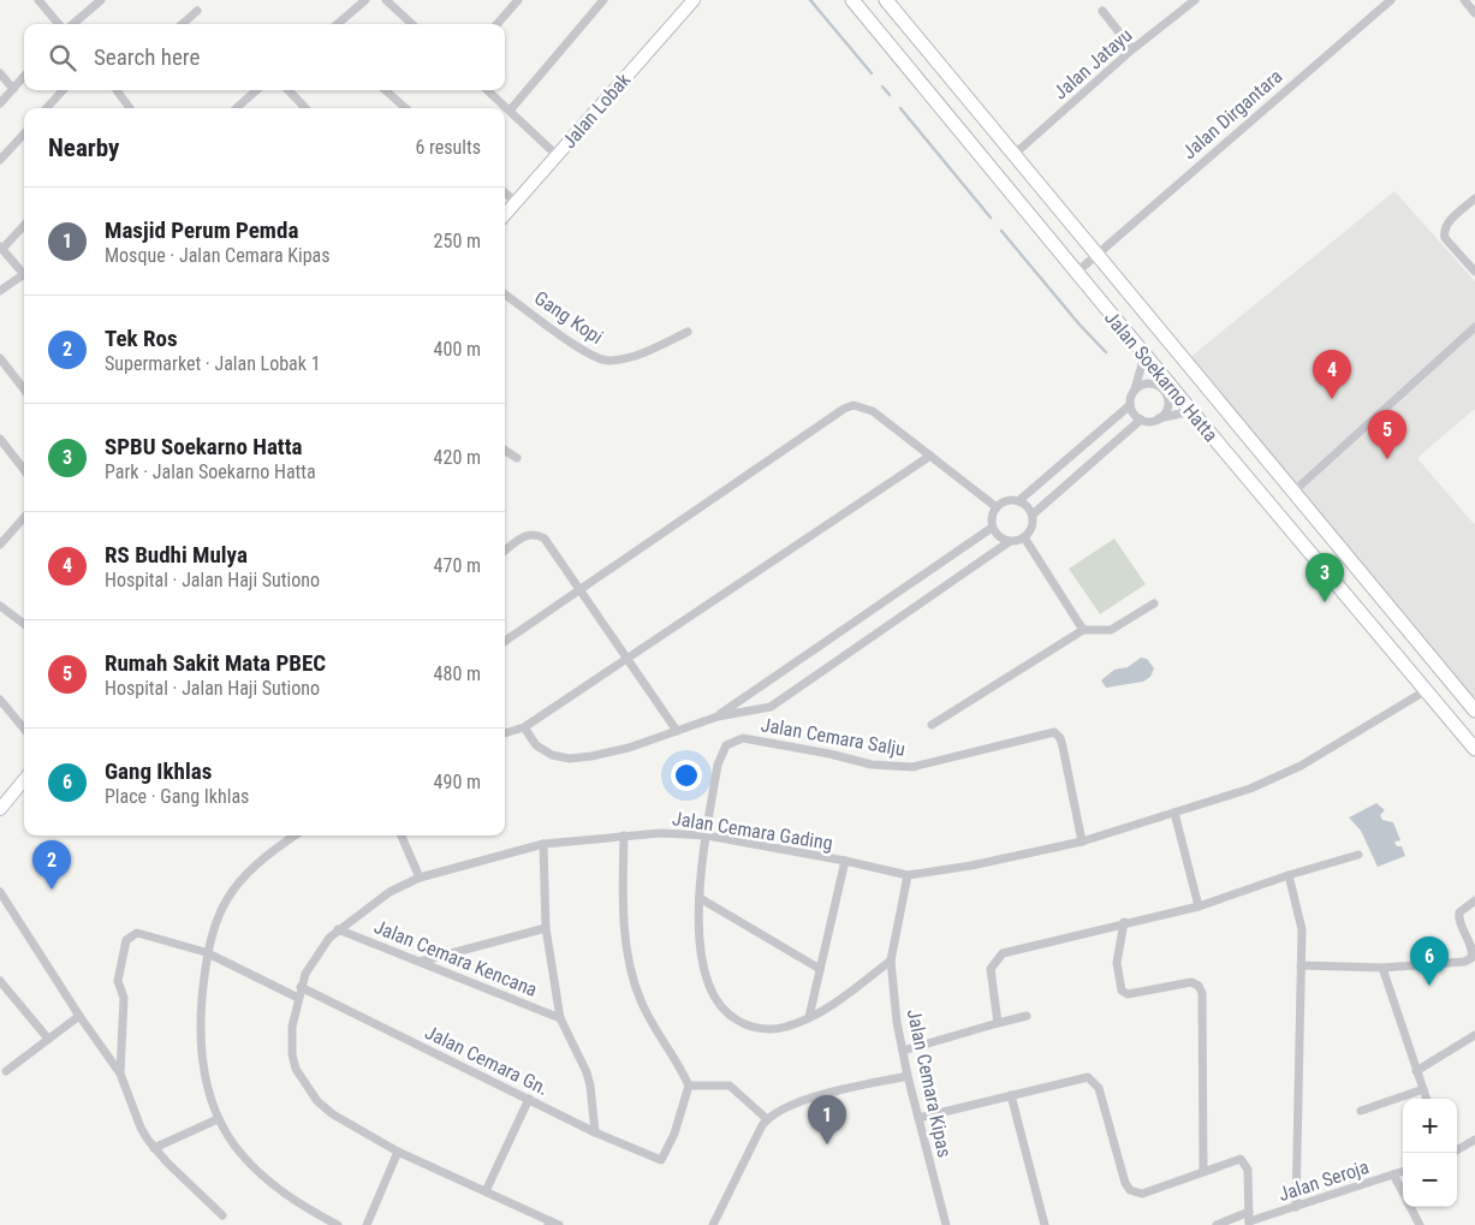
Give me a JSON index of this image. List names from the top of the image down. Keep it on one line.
{"streets":{"main road":["Jalan Lobak","Jalan Soekarno Hatta"],"street":["Jalan Jatayu","Jalan Dirgantara","Gang Kopi","Jalan Cemara Salju","Jalan Cemara Gading","Jalan Cemara Kencana","Jalan Cemara Gn.","Jalan Cemara Kipas","Jalan Seroja"]},"crossings":[["Jalan Jatayu","Jalan Soekarno Hatta"],["Jalan Dirgantara","Jalan Soekarno Hatta"],["Jalan Soekarno Hatta","Jalan Cemara Gading"],["Jalan Cemara Salju","Jalan Cemara Gading"],["Jalan Cemara Gading","Jalan Cemara Kencana"],["Jalan Cemara Gading","Jalan Cemara Gn."],["Jalan Cemara Gading","Jalan Cemara Kipas"]],"page":{"search":"Search here","heading":["Nearby","6 results"],"list":[{"mark":"1","name":"Masjid Perum Pemda","note":"Mosque · Jalan Cemara Kipas","value":"250 m"},{"mark":"2","name":"Tek Ros","note":"Supermarket · Jalan Lobak 1","value":"400 m"},{"mark":"3","name":"SPBU Soekarno Hatta","note":"Park · Jalan Soekarno Hatta","value":"420 m"},{"mark":"4","name":"RS Budhi Mulya","note":"Hospital · Jalan Haji Sutiono","value":"470 m"},{"mark":"5","name":"Rumah Sakit Mata PBEC","note":"Hospital · Jalan Haji Sutiono","value":"480 m"},{"mark":"6","name":"Gang Ikhlas","note":"Place · Gang Ikhlas","value":"490 m"}],"pins":["4","5","3","2","6","1"],"map_buttons":["+","−"]}}
